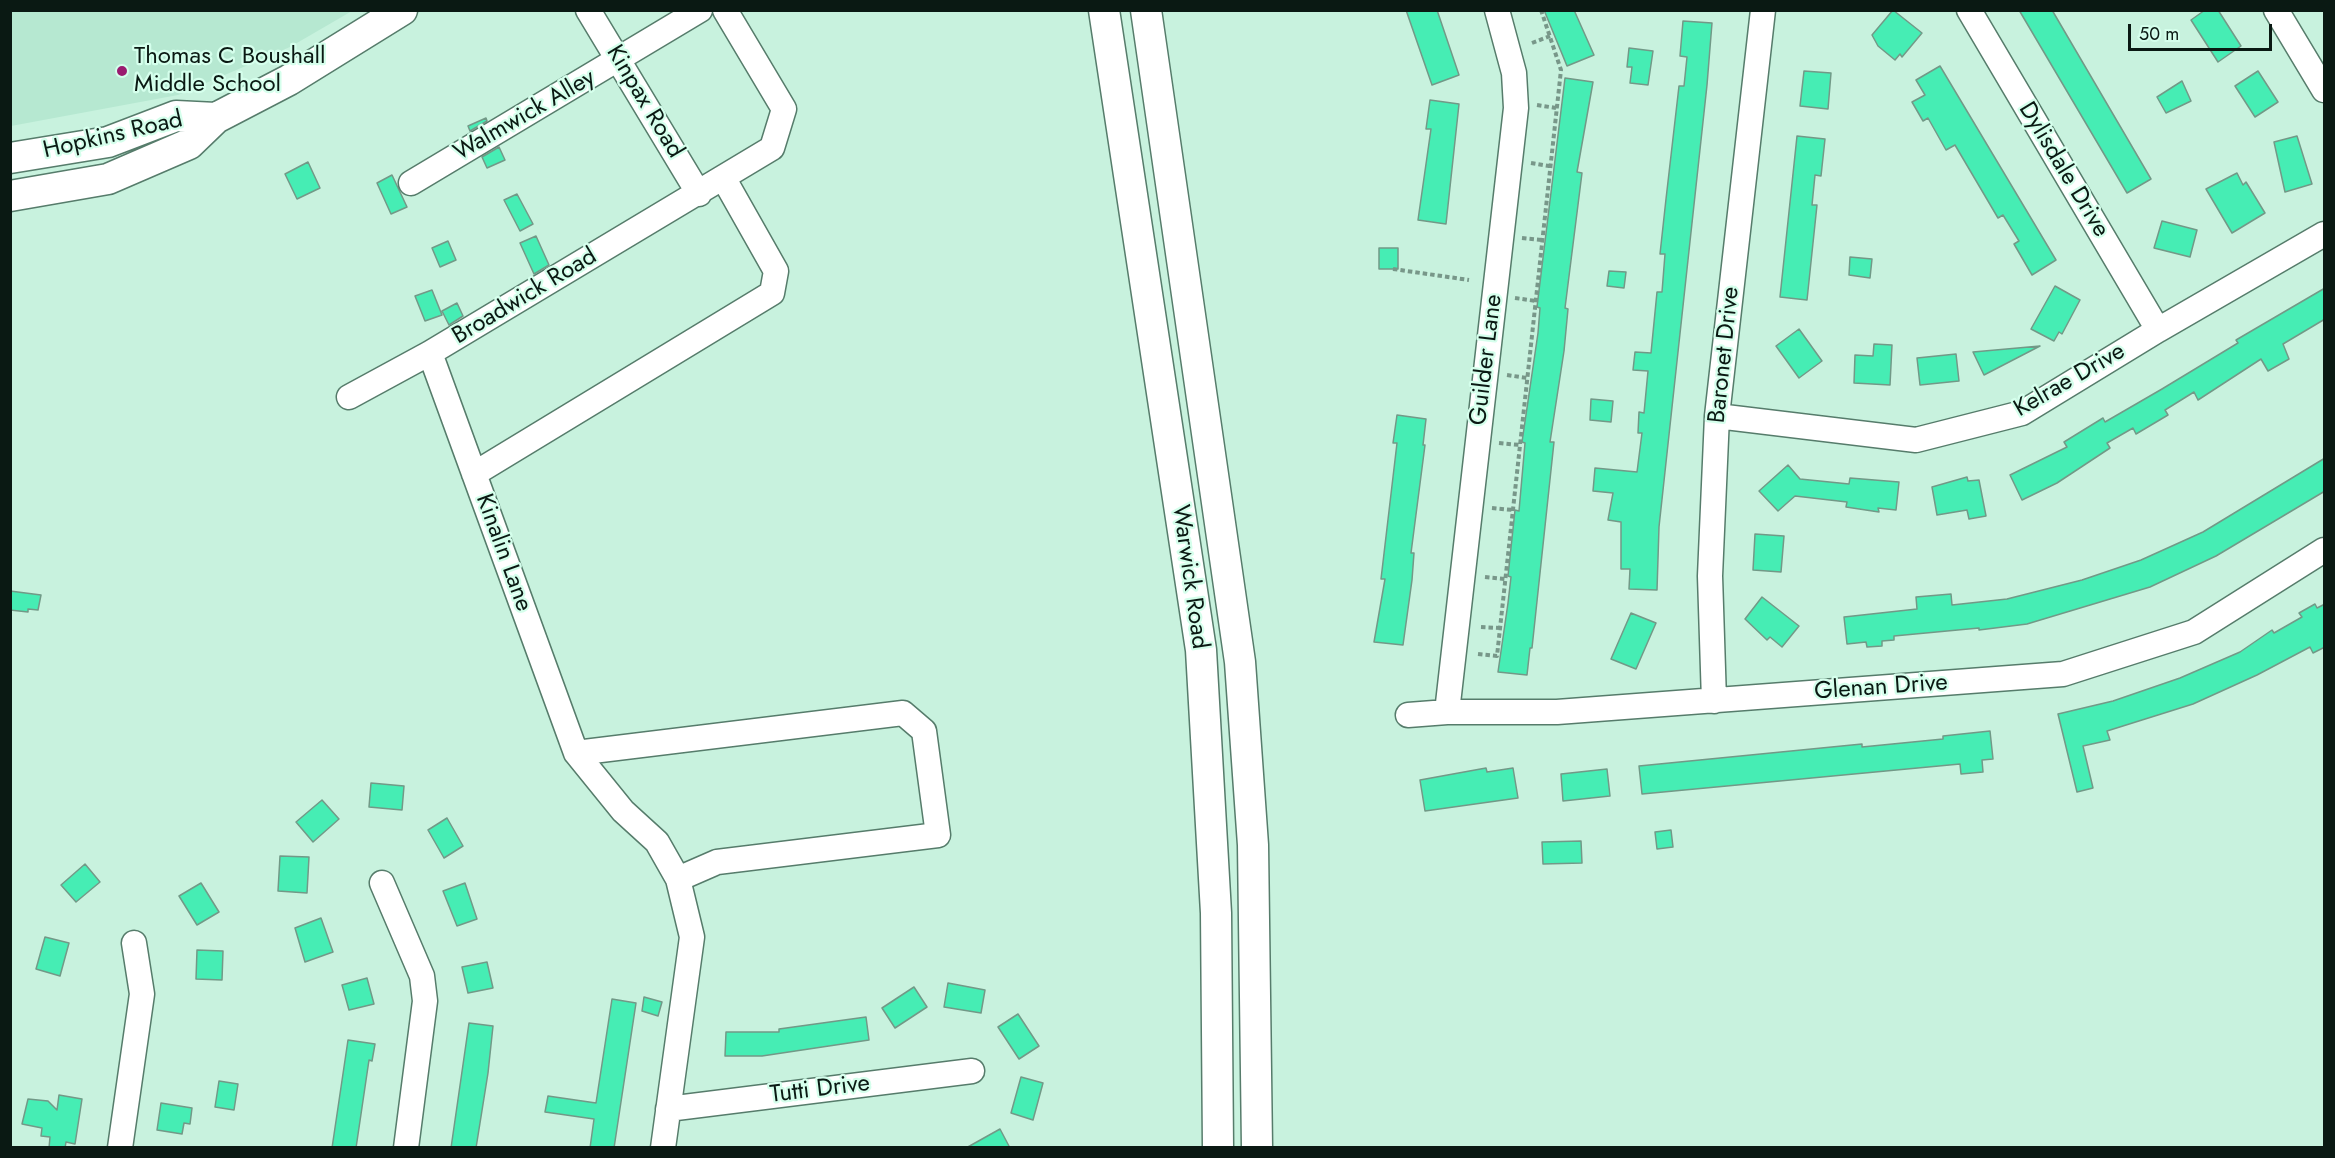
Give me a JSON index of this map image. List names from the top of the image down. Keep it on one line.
{"streets":{"main road":["Hopkins Road","Warwick Road"],"street":["Kinpax Road","Walmwick Alley","Dylisdale Drive","Broadwick Road","Baronet Drive","Guilder Lane","Kelrae Drive","Kinalin Lane","Glenan Drive","Tutti Drive"]},"crossings":[["Kinpax Road","Walmwick Alley"],["Kinpax Road","Broadwick Road"],["Dylisdale Drive","Kelrae Drive"],["Broadwick Road","Kinalin Lane"],["Baronet Drive","Kelrae Drive"],["Baronet Drive","Glenan Drive"],["Guilder Lane","Glenan Drive"],["Kinalin Lane","Tutti Drive"]],"places":["Thomas C Boushall Middle School"],"scale_bar":"50 m"}
